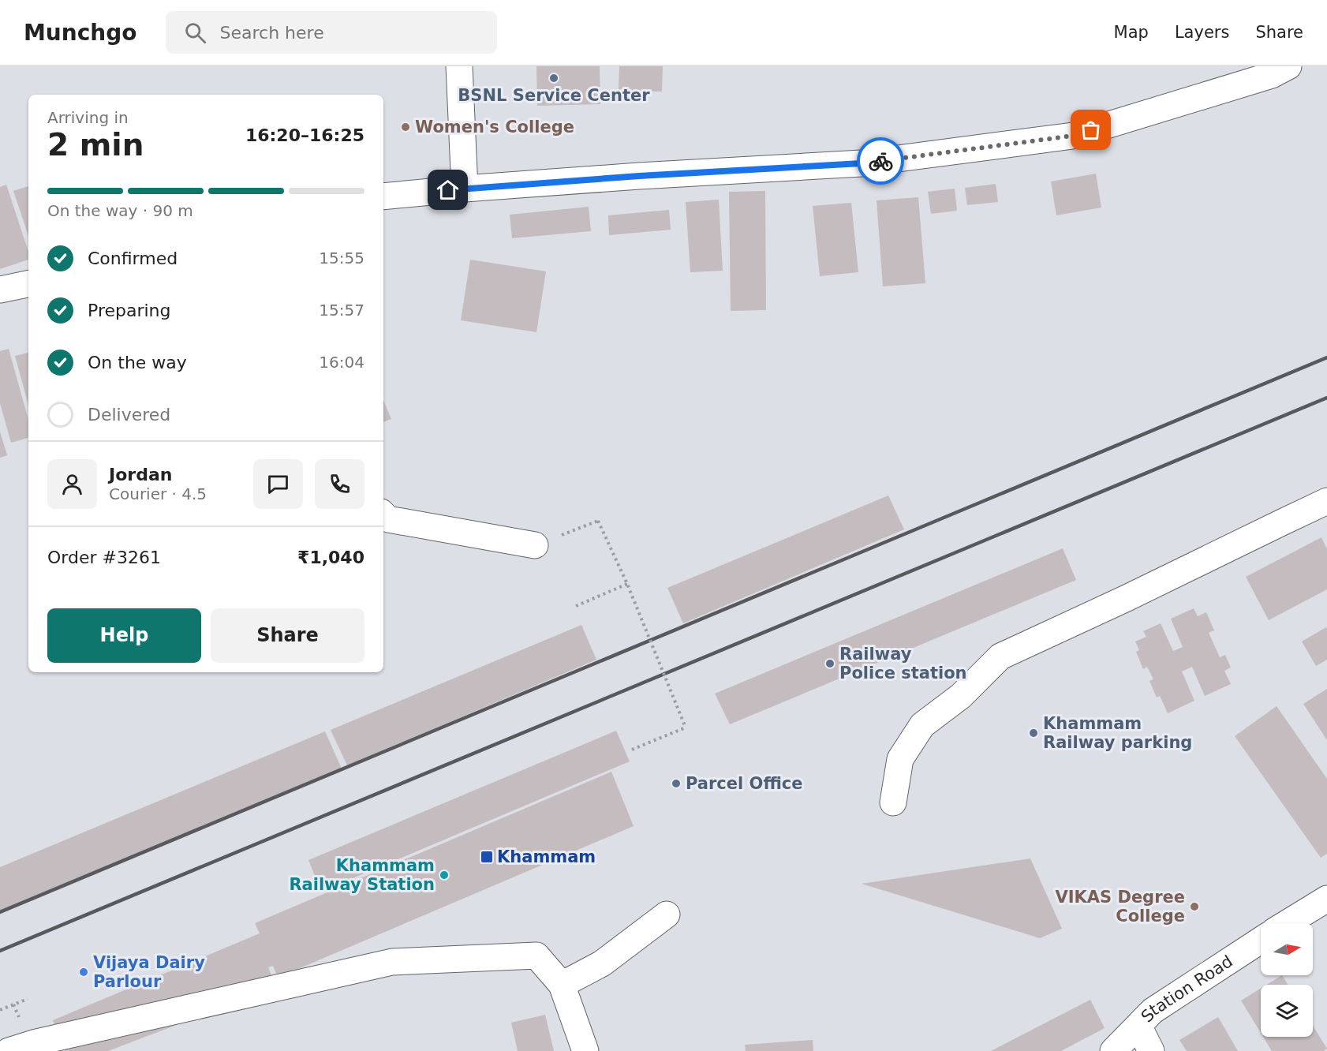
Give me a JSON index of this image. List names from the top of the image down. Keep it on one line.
{"streets":{"street":["Station Road"]},"places":{"other":["BSNL Service Center","Women's College","Railway Police station","Khammam Railway parking","Parcel Office","Khammam Railway Station","VIKAS Degree College","Vijaya Dairy Parlour"],"transit":["Khammam"]},"north":"right","page":{"header":"Munchgo","search":"Search here","nav":["Map","Layers","Share"],"heading":["2 min","Arriving in","16:20–16:25"],"panel":["Jordan","Courier · 4.5","Order #3261","₹1,040"],"bar":"On the way · 90 m","list":[["Confirmed","15:55"],["Preparing","15:57"],["On the way","16:04"],"Delivered"],"buttons":["Help","Share"]}}
